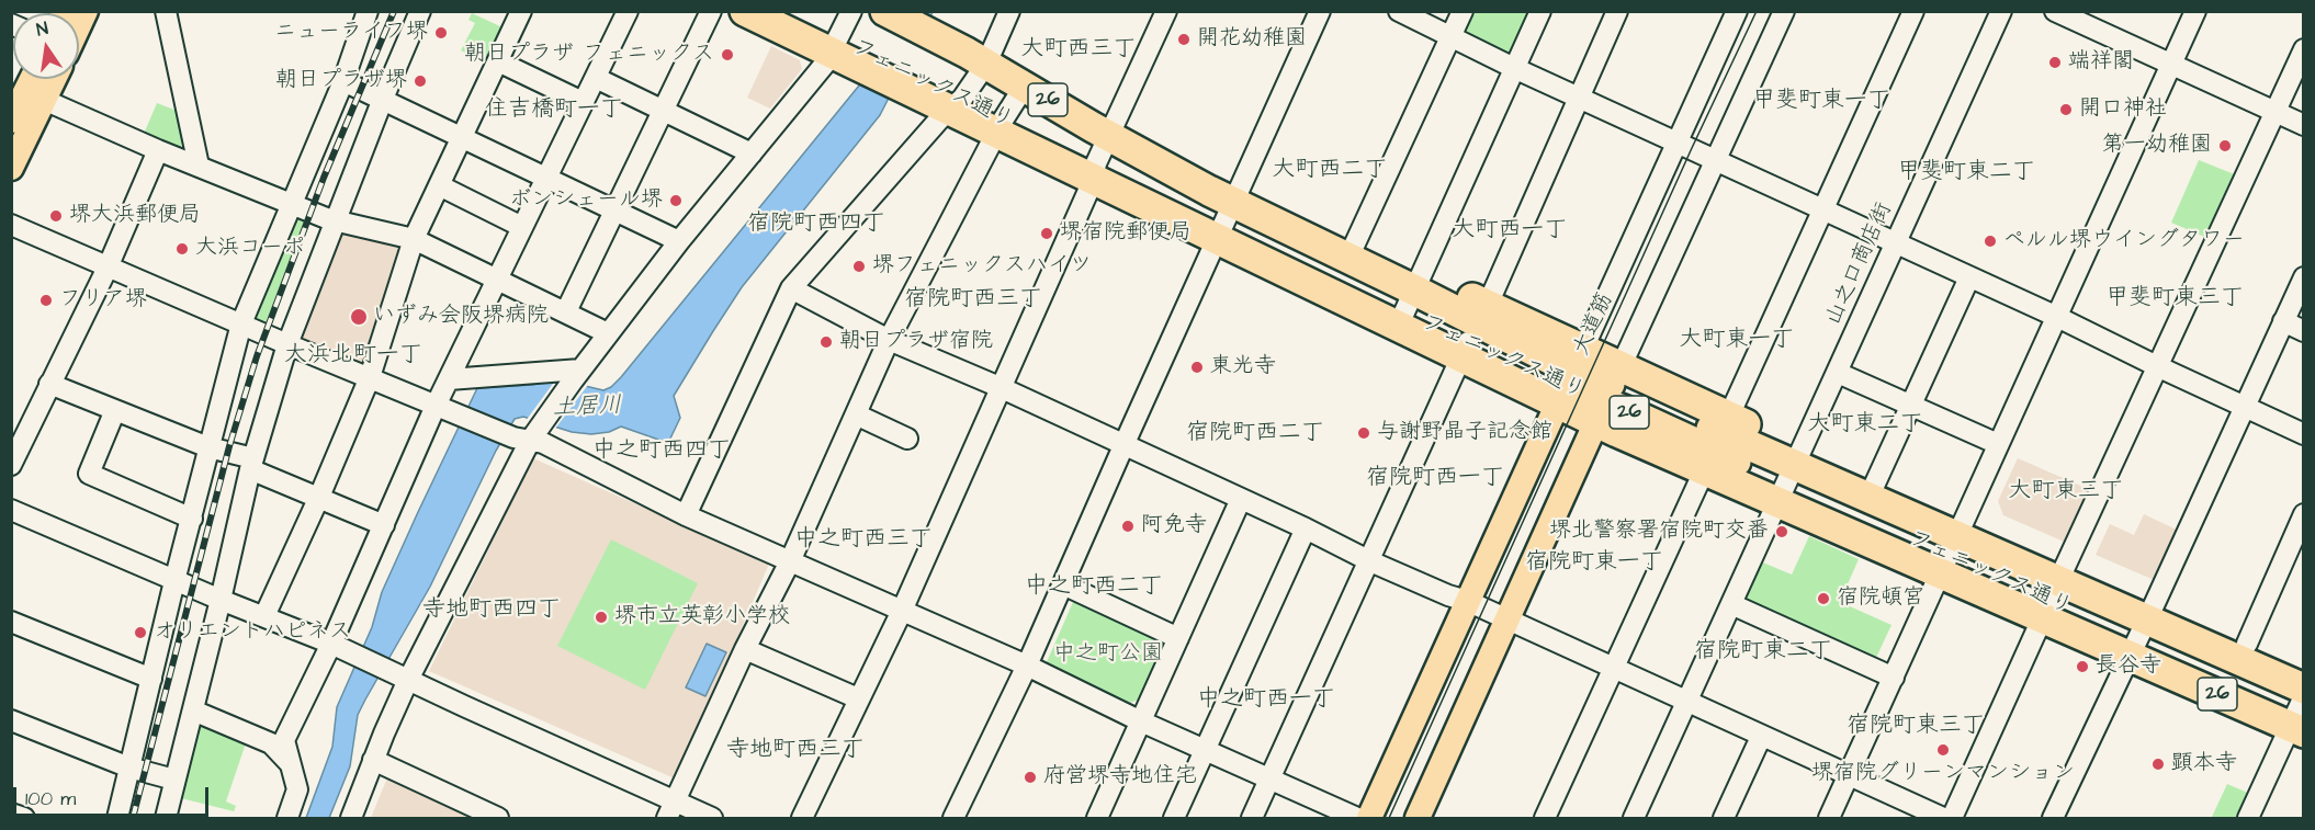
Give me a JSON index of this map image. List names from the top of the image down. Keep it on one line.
{"streets":{"highway":["フェニックス通り","26"],"main road":["大道筋"],"street":["山之口商店街"]},"crossings":[["フェニックス通り","26"],["フェニックス通り","山之口商店街"],["フェニックス通り","大道筋"],["26","山之口商店街"],["26","大道筋"]],"districts":["大町西三丁","甲斐町東一丁","住吉橋町一丁","大町西二丁","甲斐町東二丁","宿院町西四丁","大町西一丁","甲斐町東三丁","宿院町西三丁","大町東一丁","大浜北町一丁","大町東二丁","宿院町西二丁","中之町西四丁","宿院町西一丁","大町東三丁","中之町西三丁","宿院町東一丁","中之町西二丁","寺地町西四丁","宿院町東二丁","中之町西一丁","宿院町東三丁","寺地町西三丁"],"water":["土居川"],"parks":["中之町公園"],"places":["ニューライフ堺","開花幼稚園","朝日プラザ フェニックス","端祥閣","朝日プラザ堺","開口神社","第一幼稚園","ボンシェール堺","堺大浜郵便局","堺宿院郵便局","ペルル堺ウイングタワー","大浜コーポ","堺フェニックスハイツ","フリア堺","いずみ会阪堺病院","朝日プラザ宿院","東光寺","与謝野晶子記念館","阿免寺","堺北警察署宿院町交番","宿院頓宮","堺市立英彰小学校","オリエントハピネス","長谷寺","堺宿院グリーンマンション","顕本寺","府営堺寺地住宅"],"scale_bar":"100 m","north":"top"}
